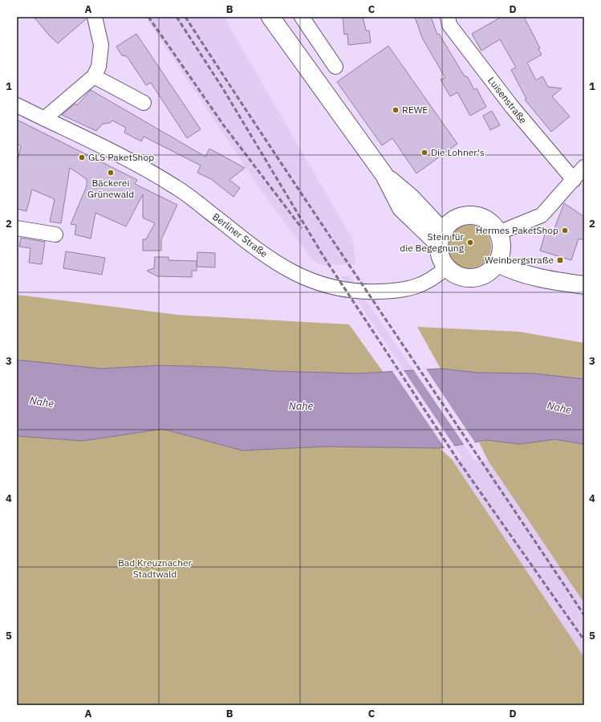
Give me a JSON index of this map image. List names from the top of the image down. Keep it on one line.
{"streets":{"street":["Luisenstraße","Berliner Straße"]},"water":["Nahe"],"parks":["Bad Kreuznacher Stadtwald"],"places":{"other":["REWE","Die Lohner's","GLS PaketShop","Bäckerei Grünewald","Hermes PaketShop","Stein für die Begegnung"],"transit":["Weinbergstraße"]},"grid":{"columns":["A","B","C","D"],"rows":["1","2","3","4","5"]}}
